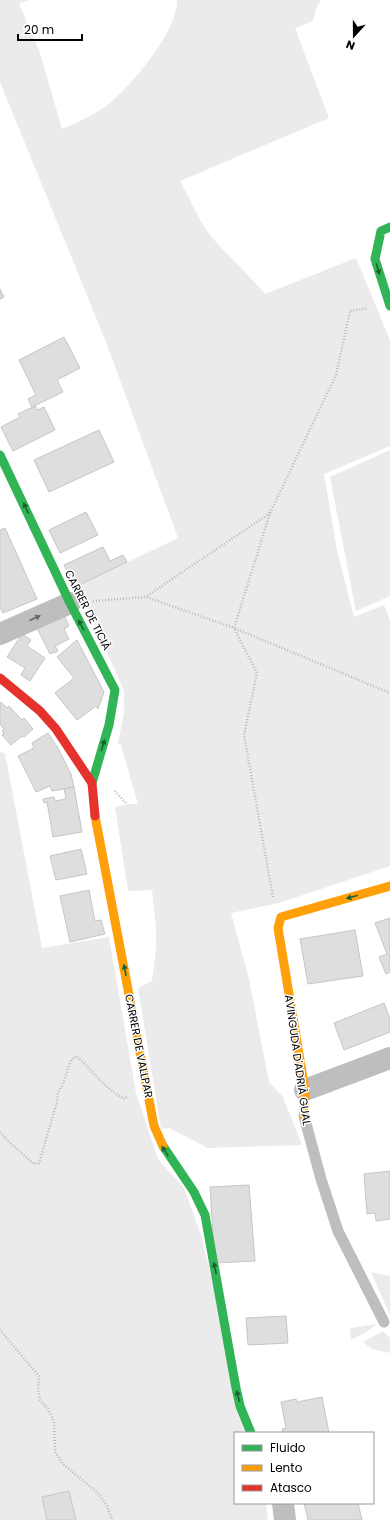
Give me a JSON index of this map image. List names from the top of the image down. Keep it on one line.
{"streets":{"street":["CARRER DE TICIÀ","CARRER DE VALLPAR","AVINGUDA D'ADRIÀ GUAL"]},"crossings":[["CARRER DE TICIÀ","CARRER DE VALLPAR"]],"one_way":["CARRER DE TICIÀ","CARRER DE VALLPAR"],"legend":["Fluido","Lento","Atasco"],"scale_bar":"20 m","north":"bottom"}
